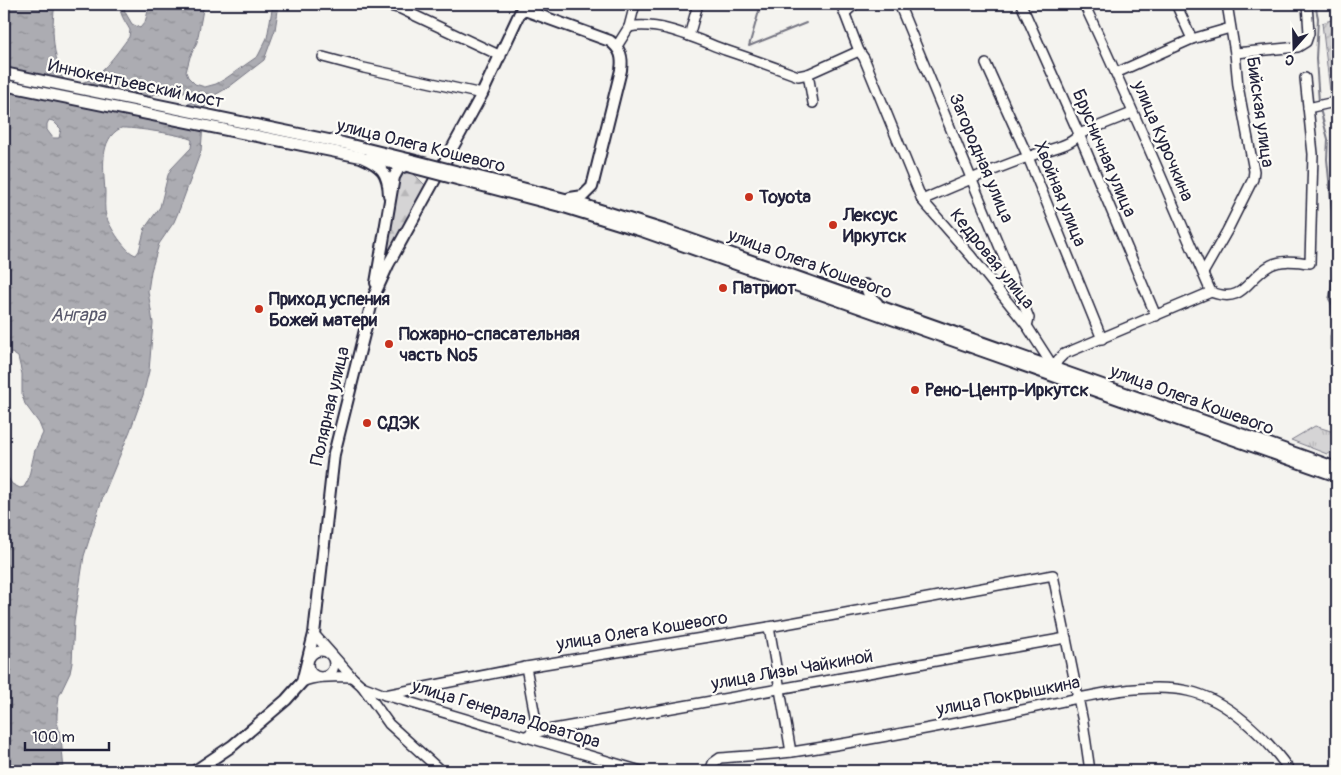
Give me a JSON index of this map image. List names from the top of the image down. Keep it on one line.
{"streets":{"main road":["Иннокентьевский мост","улица Олега Кошевого","Полярная улица"],"street":["Бийская улица","улица Курочкина","Брусничная улица","Загородная улица","Хвойная улица","Кедровая улица","улица Лизы Чайкиной","улица Покрышкина","улица Генерала Доватора"]},"crossings":[["Иннокентьевский мост","улица Олега Кошевого"],["Бийская улица","улица Курочкина"],["улица Олега Кошевого","Кедровая улица"],["улица Олега Кошевого","улица Лизы Чайкиной"],["улица Олега Кошевого","улица Генерала Доватора"],["Загородная улица","Кедровая улица"],["улица Лизы Чайкиной","улица Генерала Доватора"]],"water":["Ангара"],"places":["Toyota","Лексус Иркутск","Патриот","Приход успения Божей матери","Пожарно-спасательная часть №5","Рено-Центр-Иркутск","СДЭК"],"scale_bar":"100 m","north":"bottom"}
